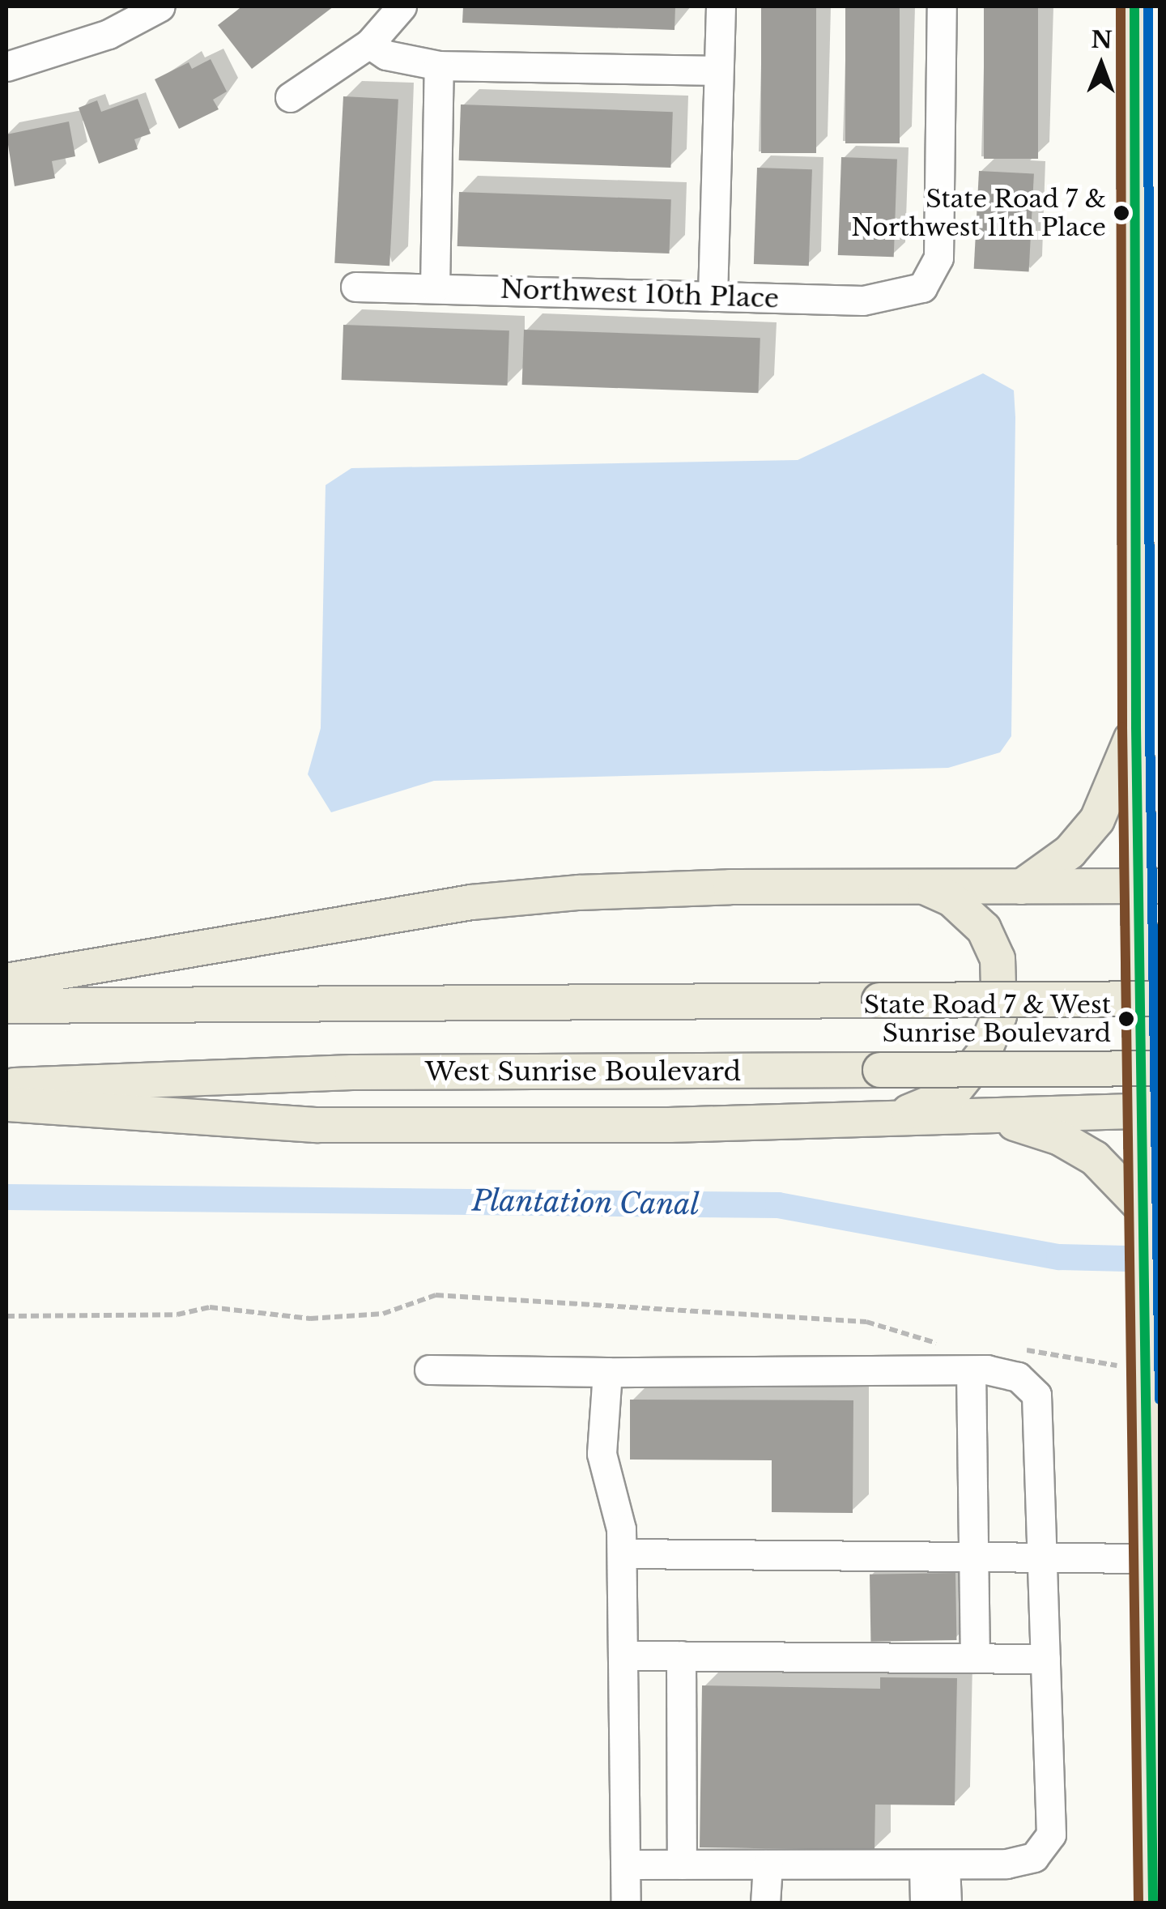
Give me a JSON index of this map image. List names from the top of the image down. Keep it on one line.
{"streets":{"main road":["West Sunrise Boulevard"],"street":["Northwest 10th Place"]},"water":["Plantation Canal"],"places":["State Road 7 & Northwest 11th Place","State Road 7 & West Sunrise Boulevard"],"north":"top"}
